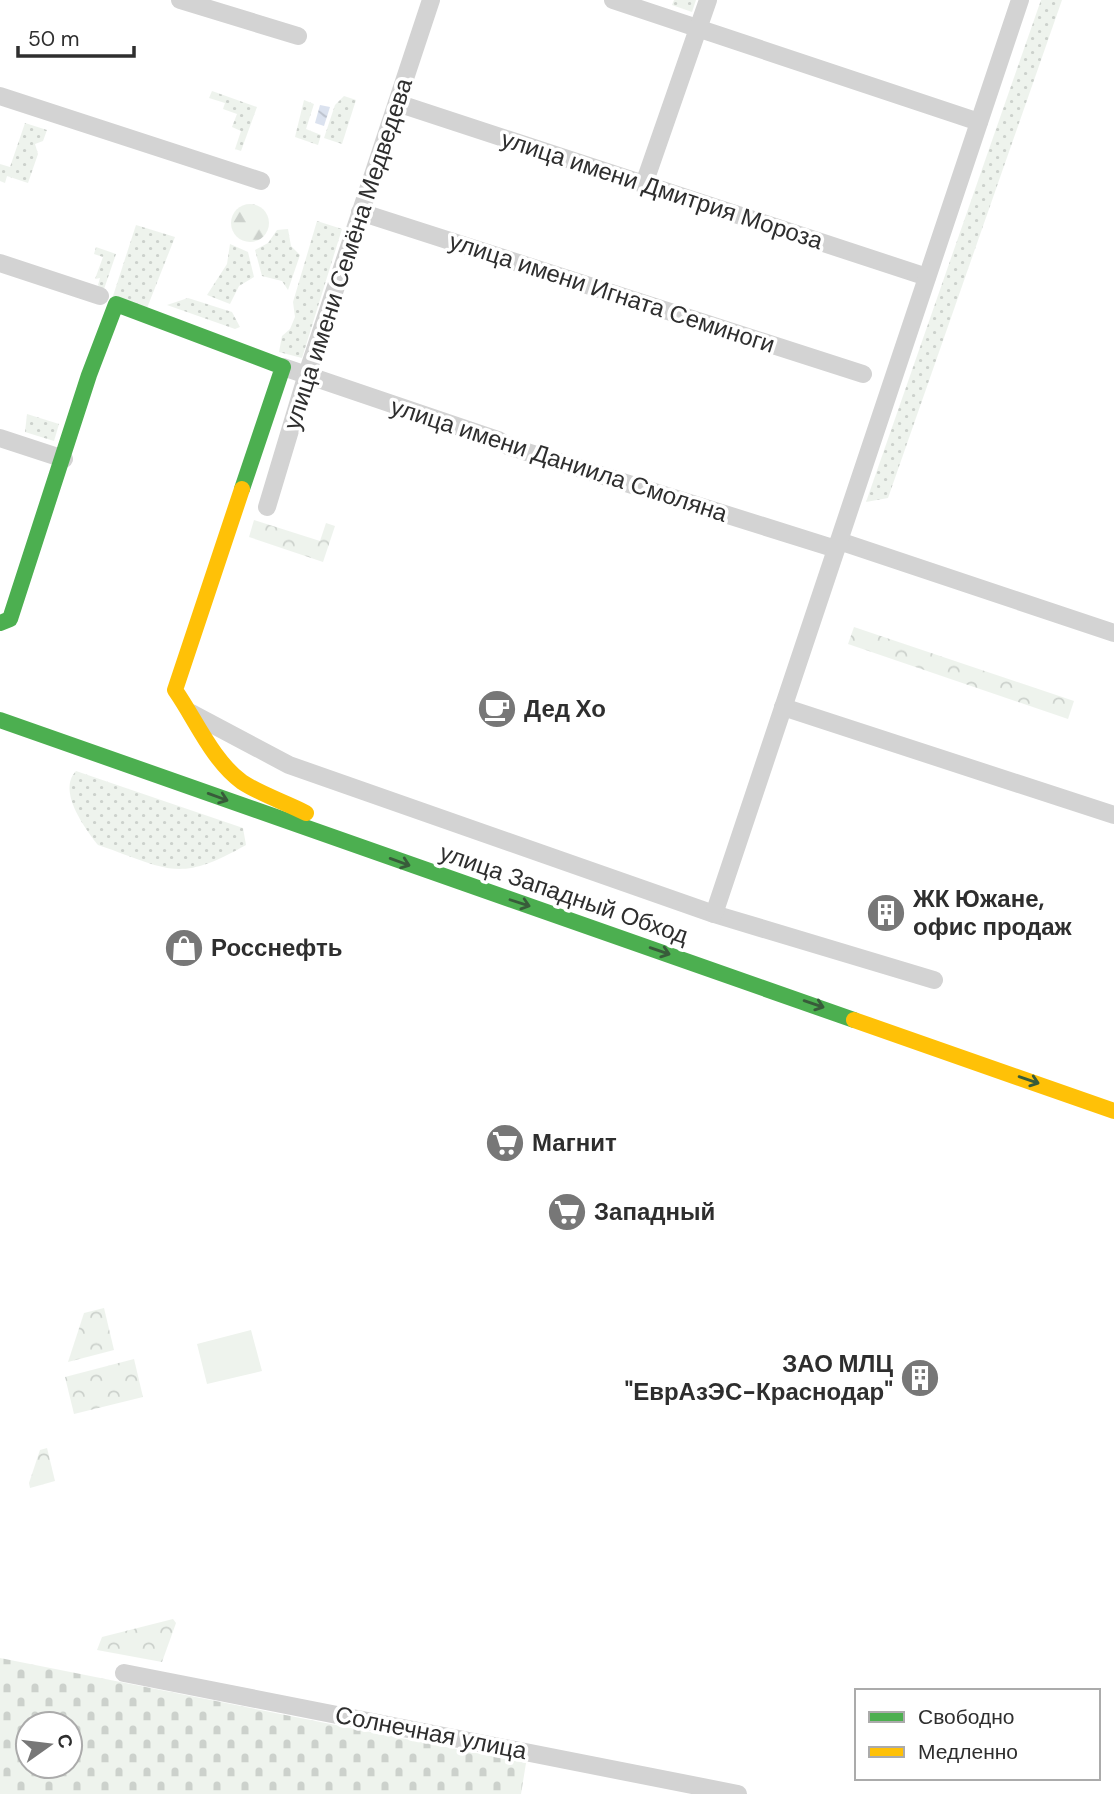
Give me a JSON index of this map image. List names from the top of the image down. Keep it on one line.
{"streets":{"main road":["улица Западный Обход"],"street":["улица имени Дмитрия Мороза","улица имени Семёна Медведева","улица имени Игната Семиноги","улица имени Даниила Смоляна","Солнечная улица"]},"crossings":[["улица имени Дмитрия Мороза","улица имени Семёна Медведева"],["улица имени Семёна Медведева","улица имени Игната Семиноги"],["улица имени Семёна Медведева","улица имени Даниила Смоляна"]],"places":{"cafe":["Дед Хо"],"building":["ЖК Южане, офис продаж","ЗАО МЛЦ \"ЕврАзЭС-Краснодар\""],"shop":["Росснефть"],"supermarket":["Магнит","Западный"]},"legend":["Свободно","Медленно"],"scale_bar":"50 m","north":"right"}
